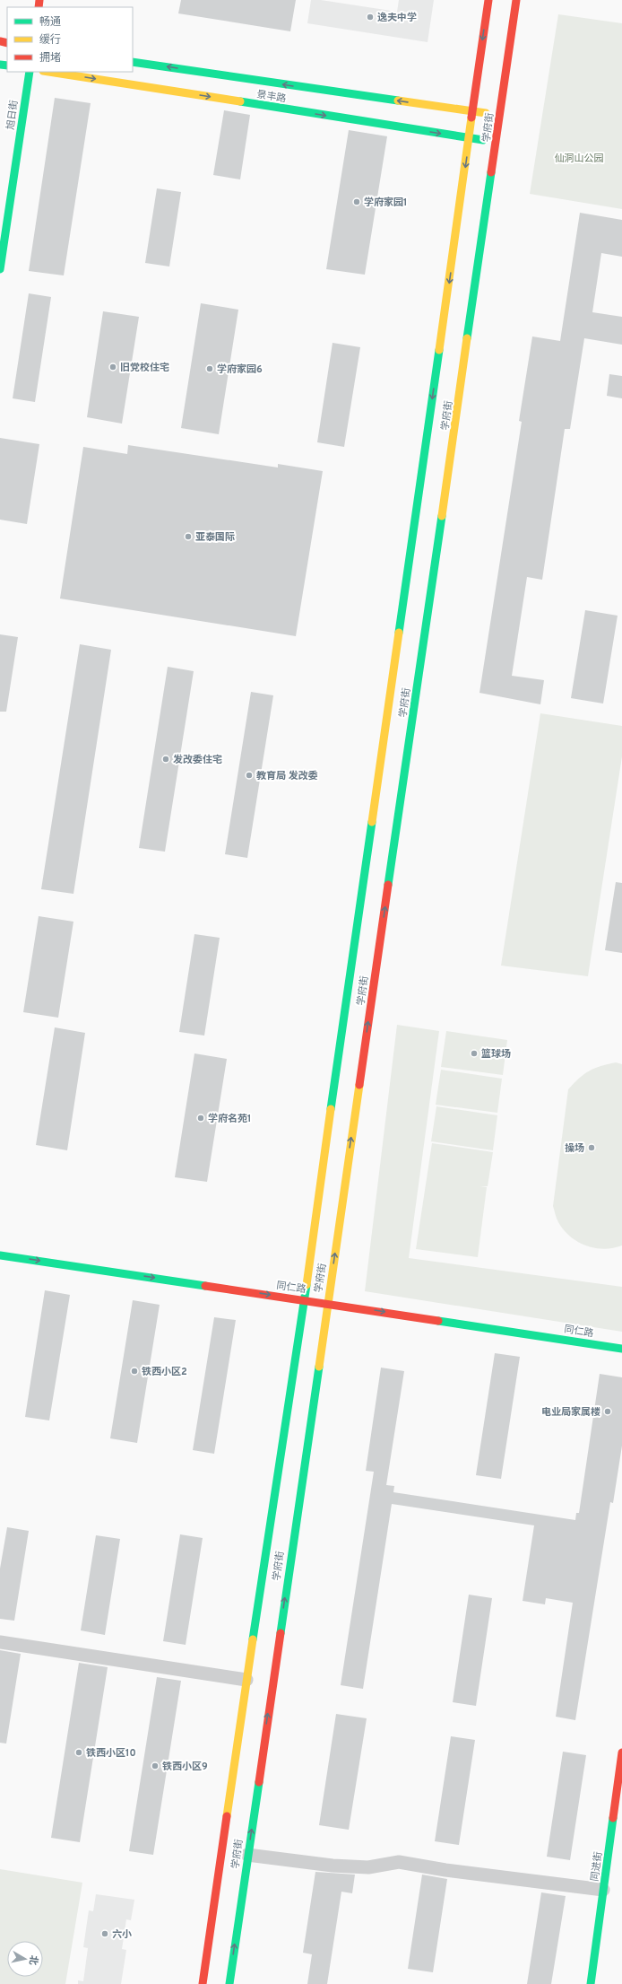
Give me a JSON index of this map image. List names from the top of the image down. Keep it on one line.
{"streets":{"main road":["景丰路","旭日街","学府街","同仁路","同进街"]},"crossings":[["景丰路","学府街"],["学府街","同仁路"]],"one_way":["同仁路"],"parks":["仙洞山公园"],"places":["逸夫中学","学府家园1","旧党校住宅","学府家园6","亚泰国际","发改委住宅","教育局 发改委","篮球场","学府名苑1","操场","铁西小区2","电业局家属楼","铁西小区10","铁西小区9","六小"],"legend":["畅通","缓行","拥堵"],"north":"right"}
